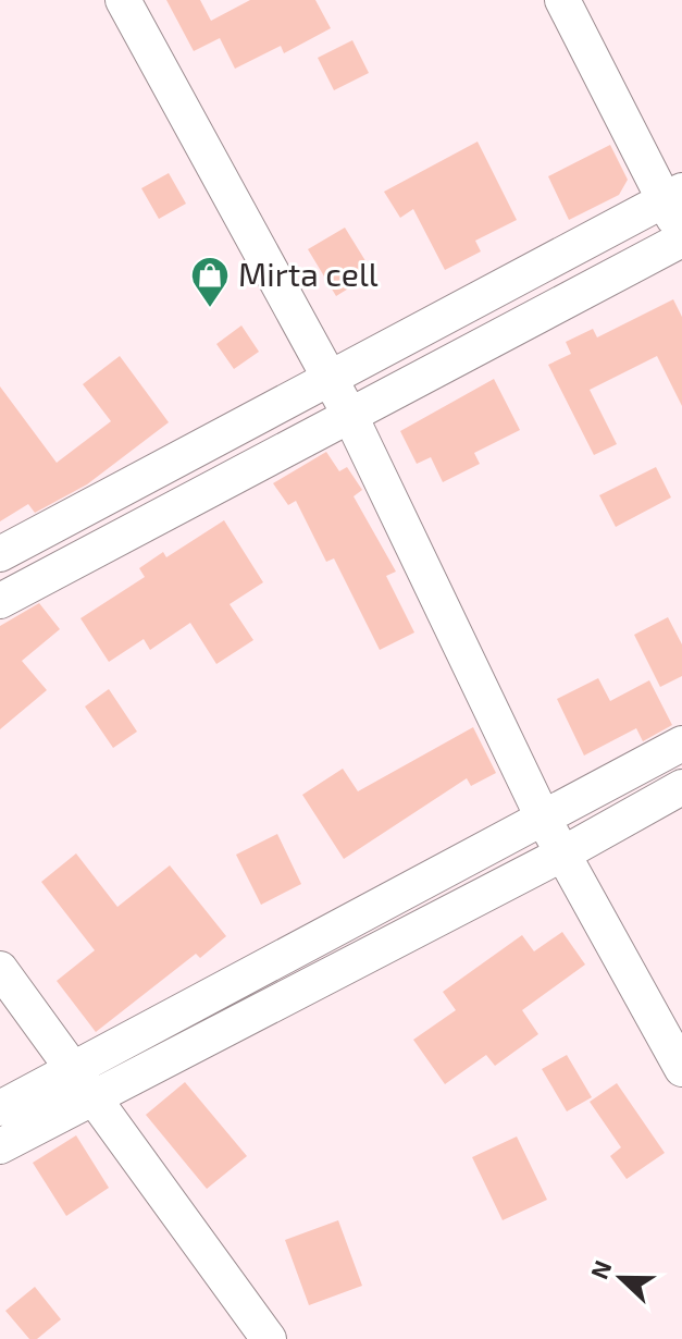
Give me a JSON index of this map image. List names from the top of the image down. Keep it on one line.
{"places":{"shop":["Mirta cell"]},"north":"left"}
